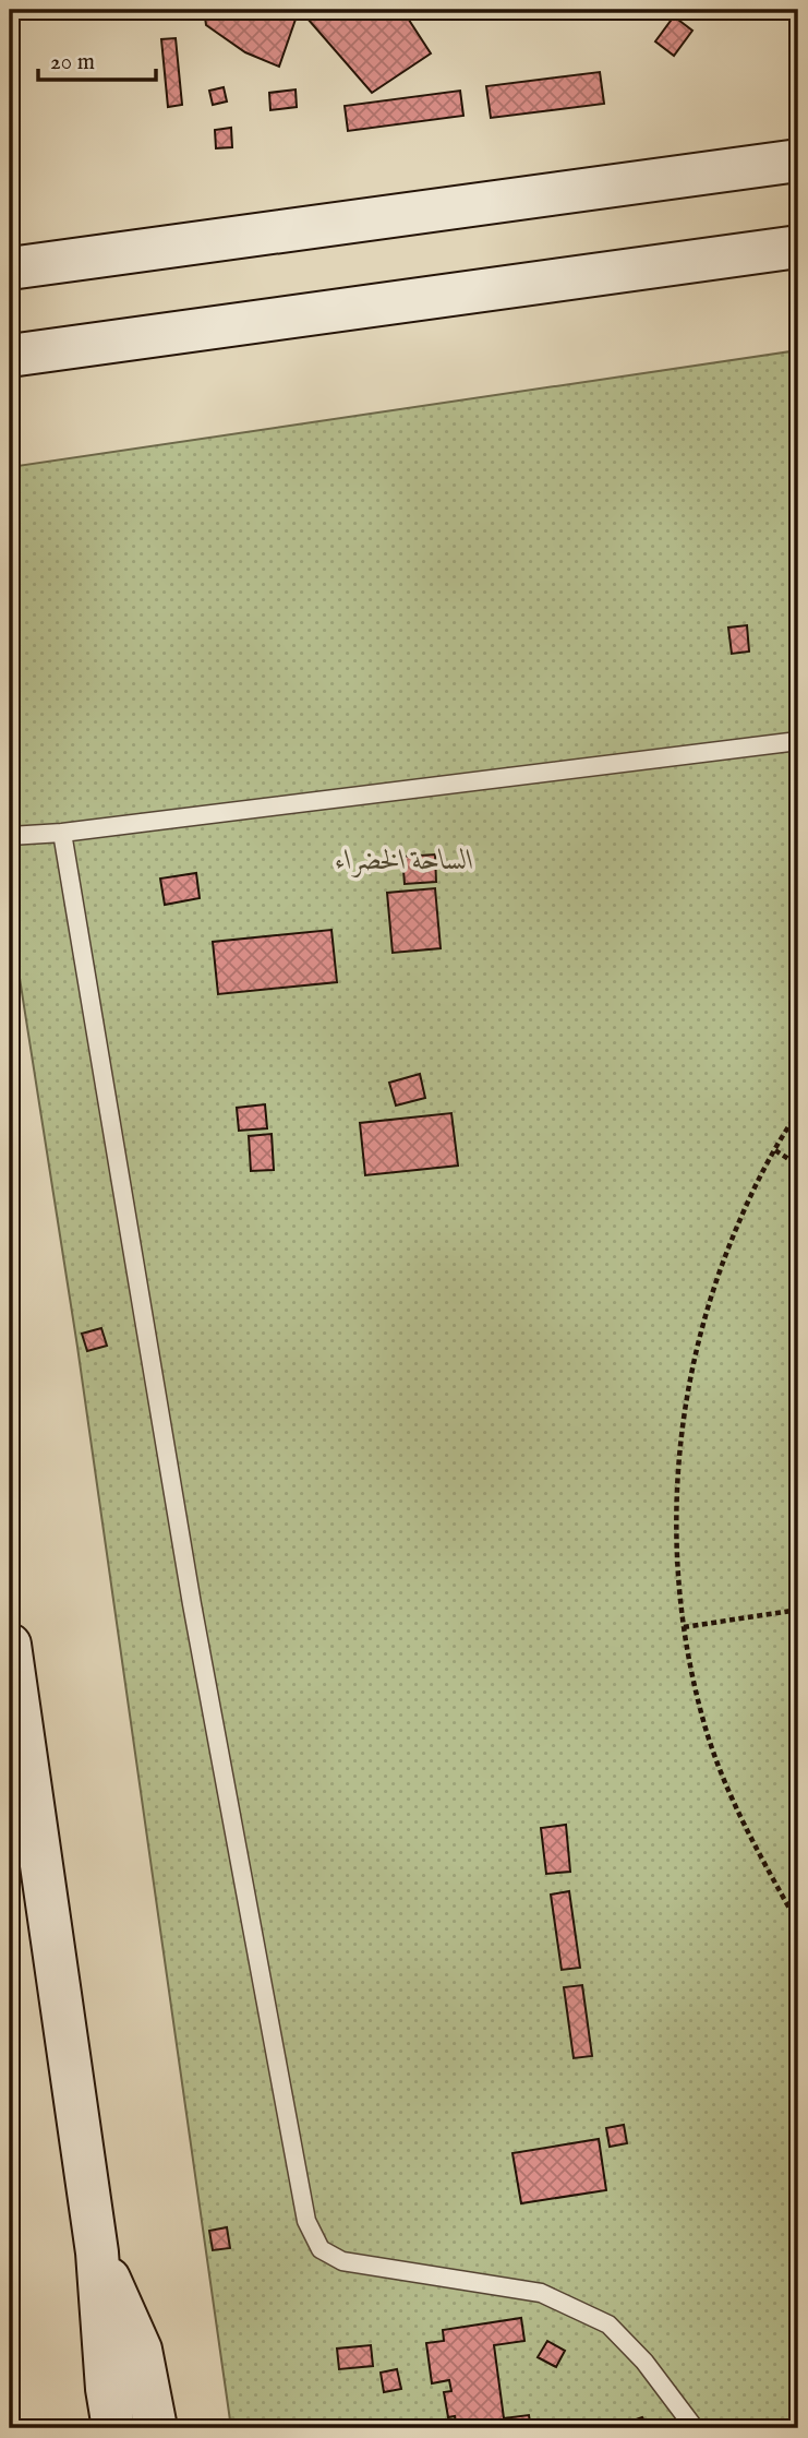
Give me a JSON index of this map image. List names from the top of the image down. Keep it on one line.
{"parks":["الساحة الخضراء"],"scale_bar":"20 m"}
